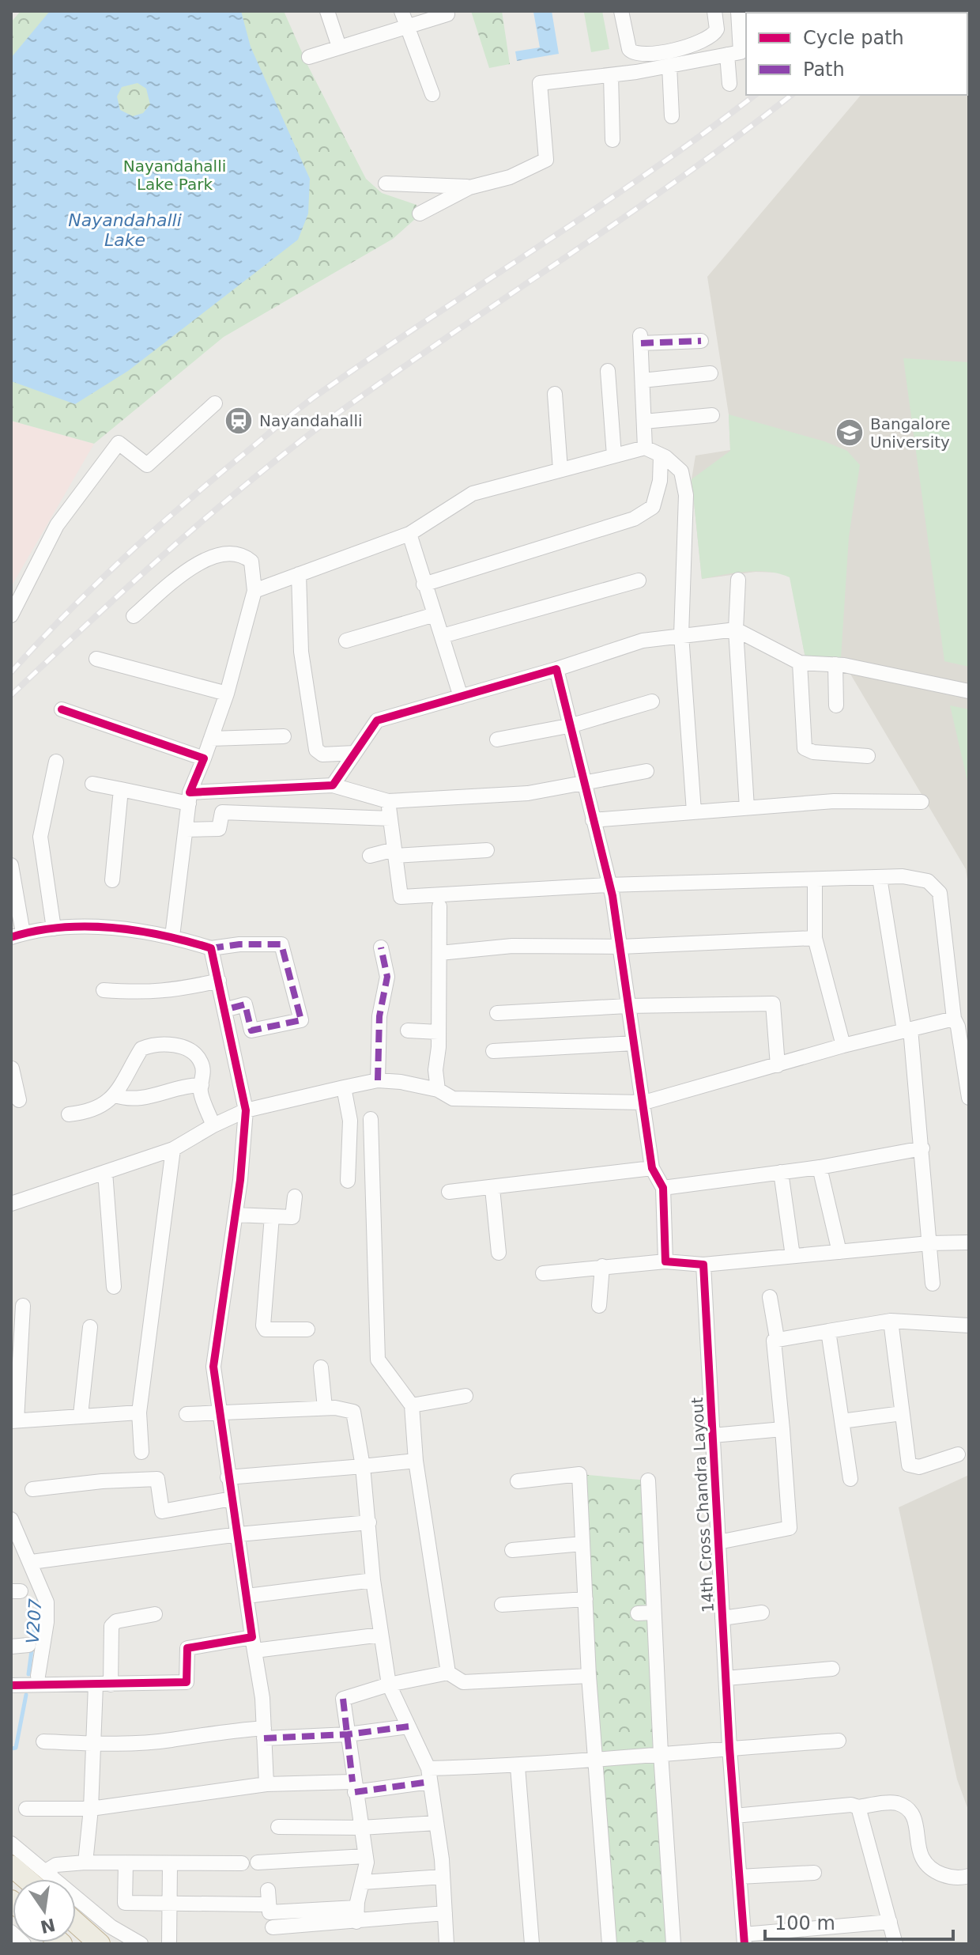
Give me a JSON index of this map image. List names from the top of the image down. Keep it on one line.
{"streets":{"street":["14th Cross Chandra Layout"]},"water":["Nayandahalli Lake","V207"],"parks":["Nayandahalli Lake Park"],"places":{"station":["Nayandahalli"],"school or university":["Bangalore University"]},"legend":["Cycle path","Path"],"scale_bar":"100 m","north":"bottom"}
